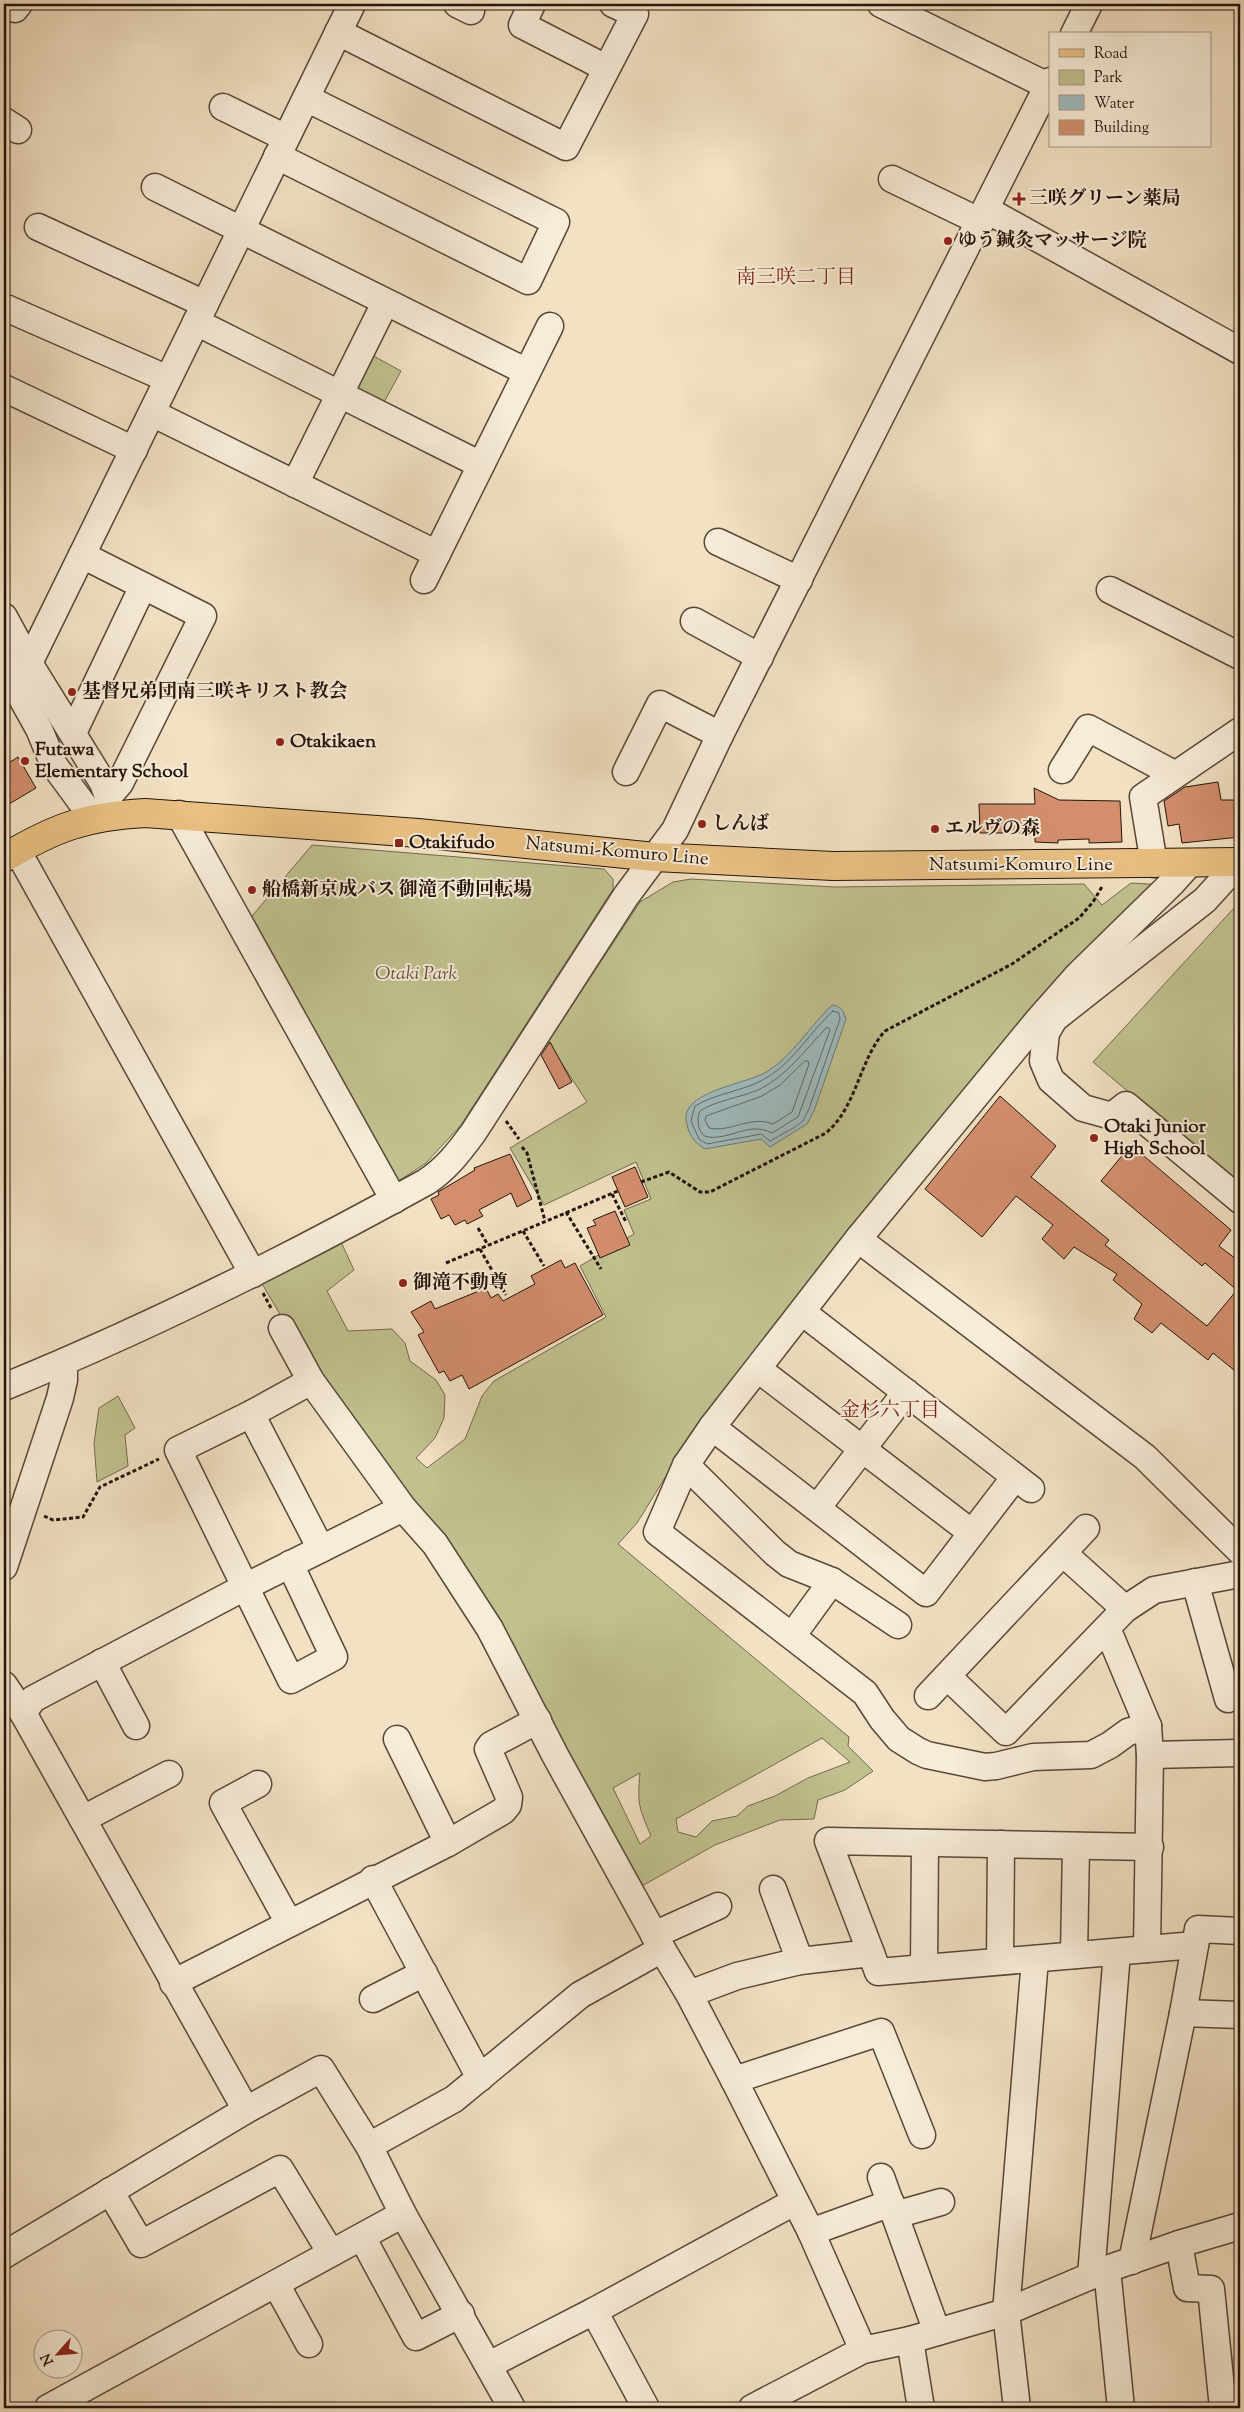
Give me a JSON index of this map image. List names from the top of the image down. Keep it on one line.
{"streets":{"main road":["Natsumi-Komuro Line"]},"districts":["南三咲二丁目","金杉六丁目"],"parks":["Otaki Park"],"places":{"health":["三咲グリーン薬局"],"other":["ゆう鍼灸マッサージ院","基督兄弟団南三咲キリスト教会","Otakikaen","Futawa Elementary School","しんば","エルヴの森","船橋新京成バス 御滝不動回転場","Otaki Junior High School","御滝不動尊"],"transit":["Otakifudo"]},"legend":["Road","Park","Water","Building"],"north":"bottom left"}
